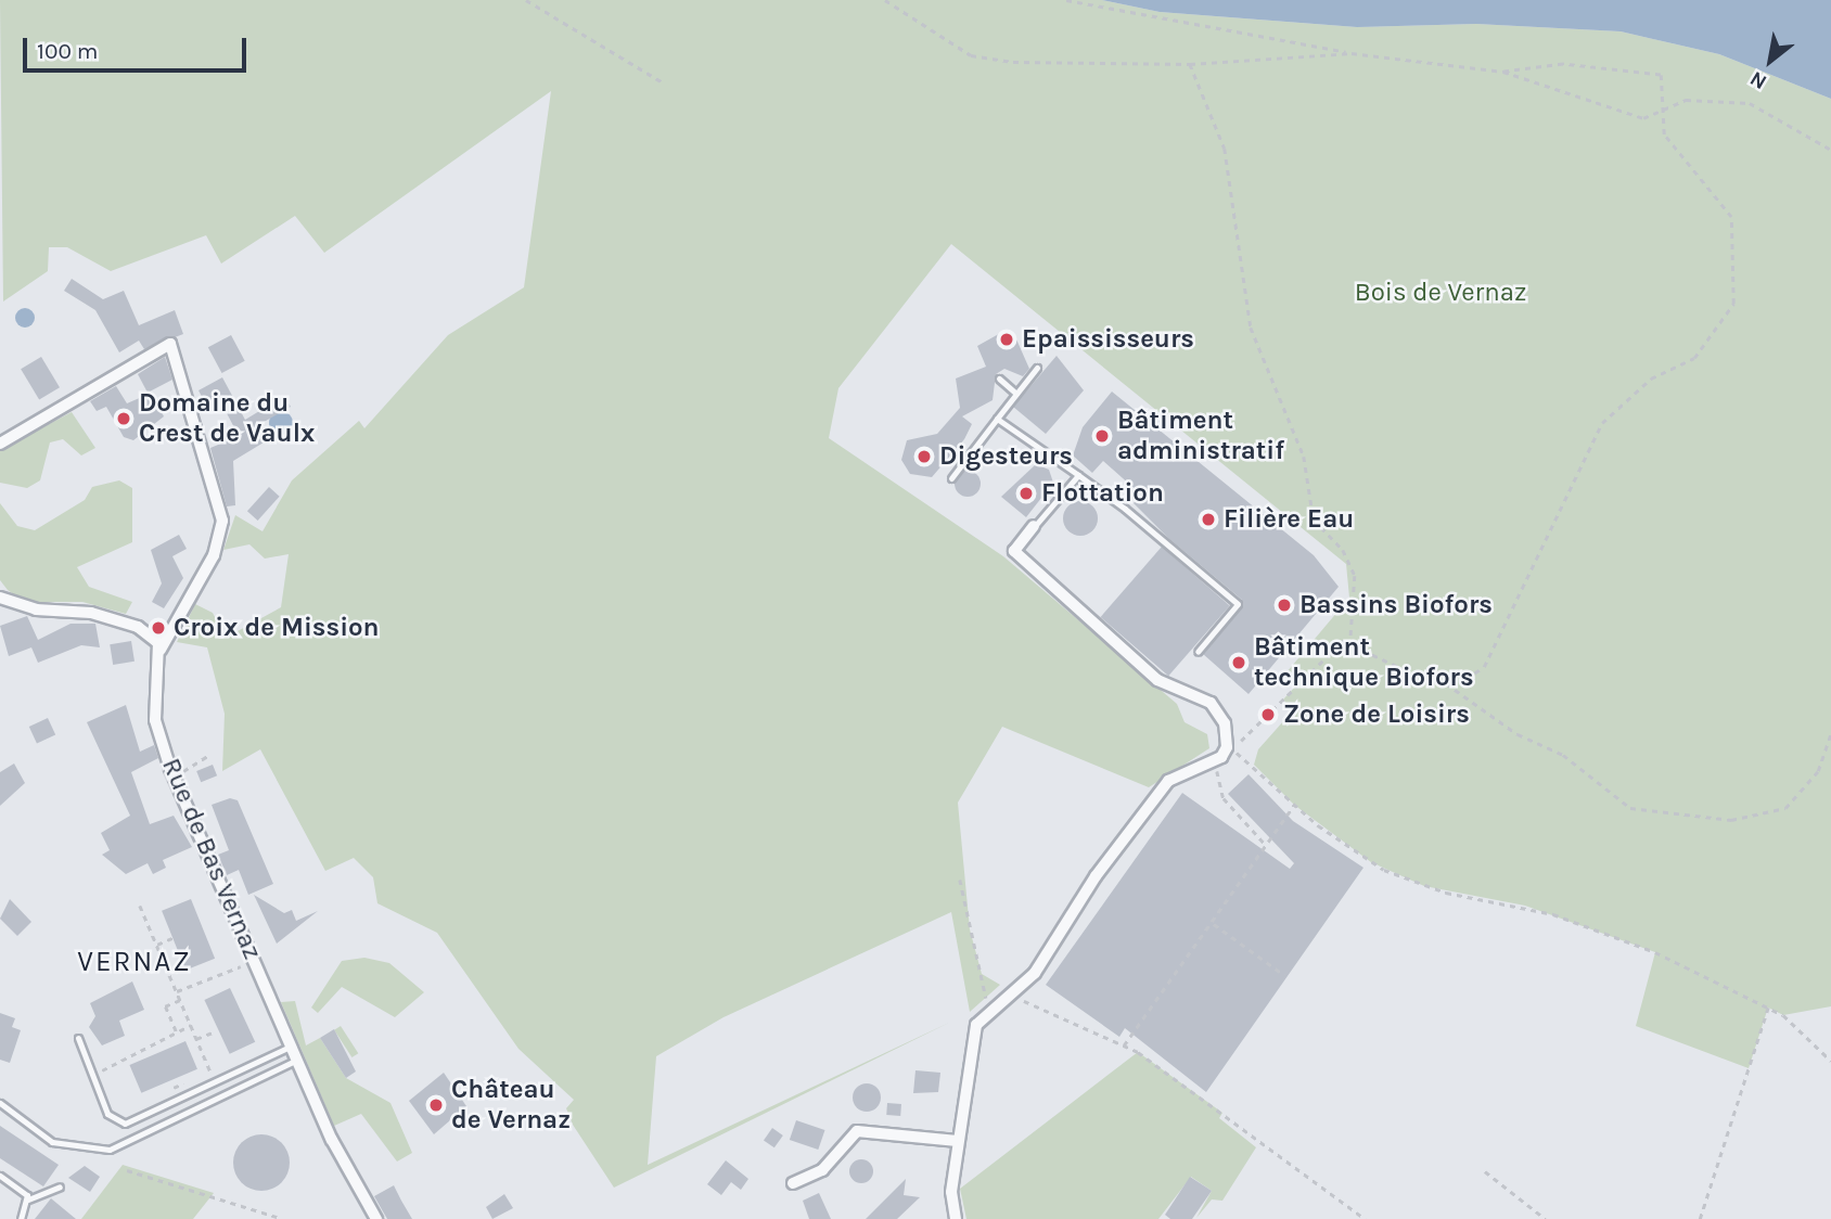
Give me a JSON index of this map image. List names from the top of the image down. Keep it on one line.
{"streets":{"street":["Rue de Bas Vernaz"]},"districts":["VERNAZ"],"parks":["Bois de Vernaz"],"places":["Epaississeurs","Domaine du Crest de Vaulx","Bâtiment administratif","Digesteurs","Flottation","Filière Eau","Bassins Biofors","Croix de Mission","Bâtiment technique Biofors","Zone de Loisirs","Château de Vernaz"],"scale_bar":"100 m","north":"bottom left"}
